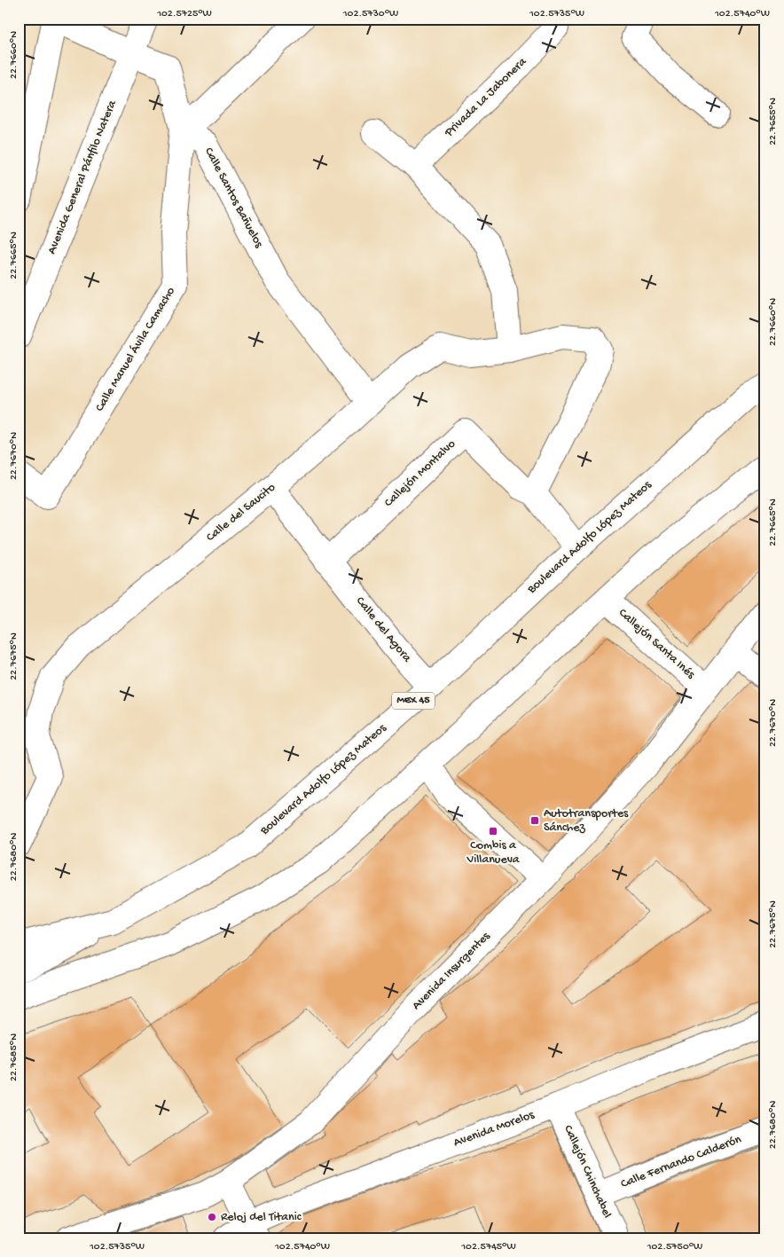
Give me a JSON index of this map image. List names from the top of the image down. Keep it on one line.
{"streets":{"street":["Privada La Jabonera","Avenida General Pánfilo Natera","Calle Santos Bañuelos","Calle Manuel Ávila Camacho","Callejón Montalvo","Calle del Saucito","Boulevard Adolfo López Mateos","Calle del Agora","Callejón Santa Inés","MEX 45","Avenida Insurgentes","Avenida Morelos","Calle Fernando Calderón","Callejón Chinchabel"]},"crossings":[["Calle Santos Bañuelos","Calle Manuel Ávila Camacho"],["Calle Santos Bañuelos","Calle del Saucito"],["Callejón Montalvo","Calle del Saucito"],["Callejón Montalvo","Boulevard Adolfo López Mateos"],["Callejón Montalvo","Calle del Agora"],["Calle del Saucito","Calle del Agora"],["Boulevard Adolfo López Mateos","Calle del Agora"],["Callejón Santa Inés","Avenida Insurgentes"],["Avenida Morelos","Callejón Chinchabel"],["Calle Fernando Calderón","Callejón Chinchabel"]],"places":{"transit":["Autotransportes Sánchez","Combis a Villanueva"],"other":["Reloj del Titanic"]},"coordinates":["102.5725°W","102.5730°W","102.5735°W","102.5740°W","22.7660°N","22.7655°N","22.7665°N","22.7670°N","22.7675°N","22.7680°N","22.7685°N","102.5745°W","102.5750°W"]}
